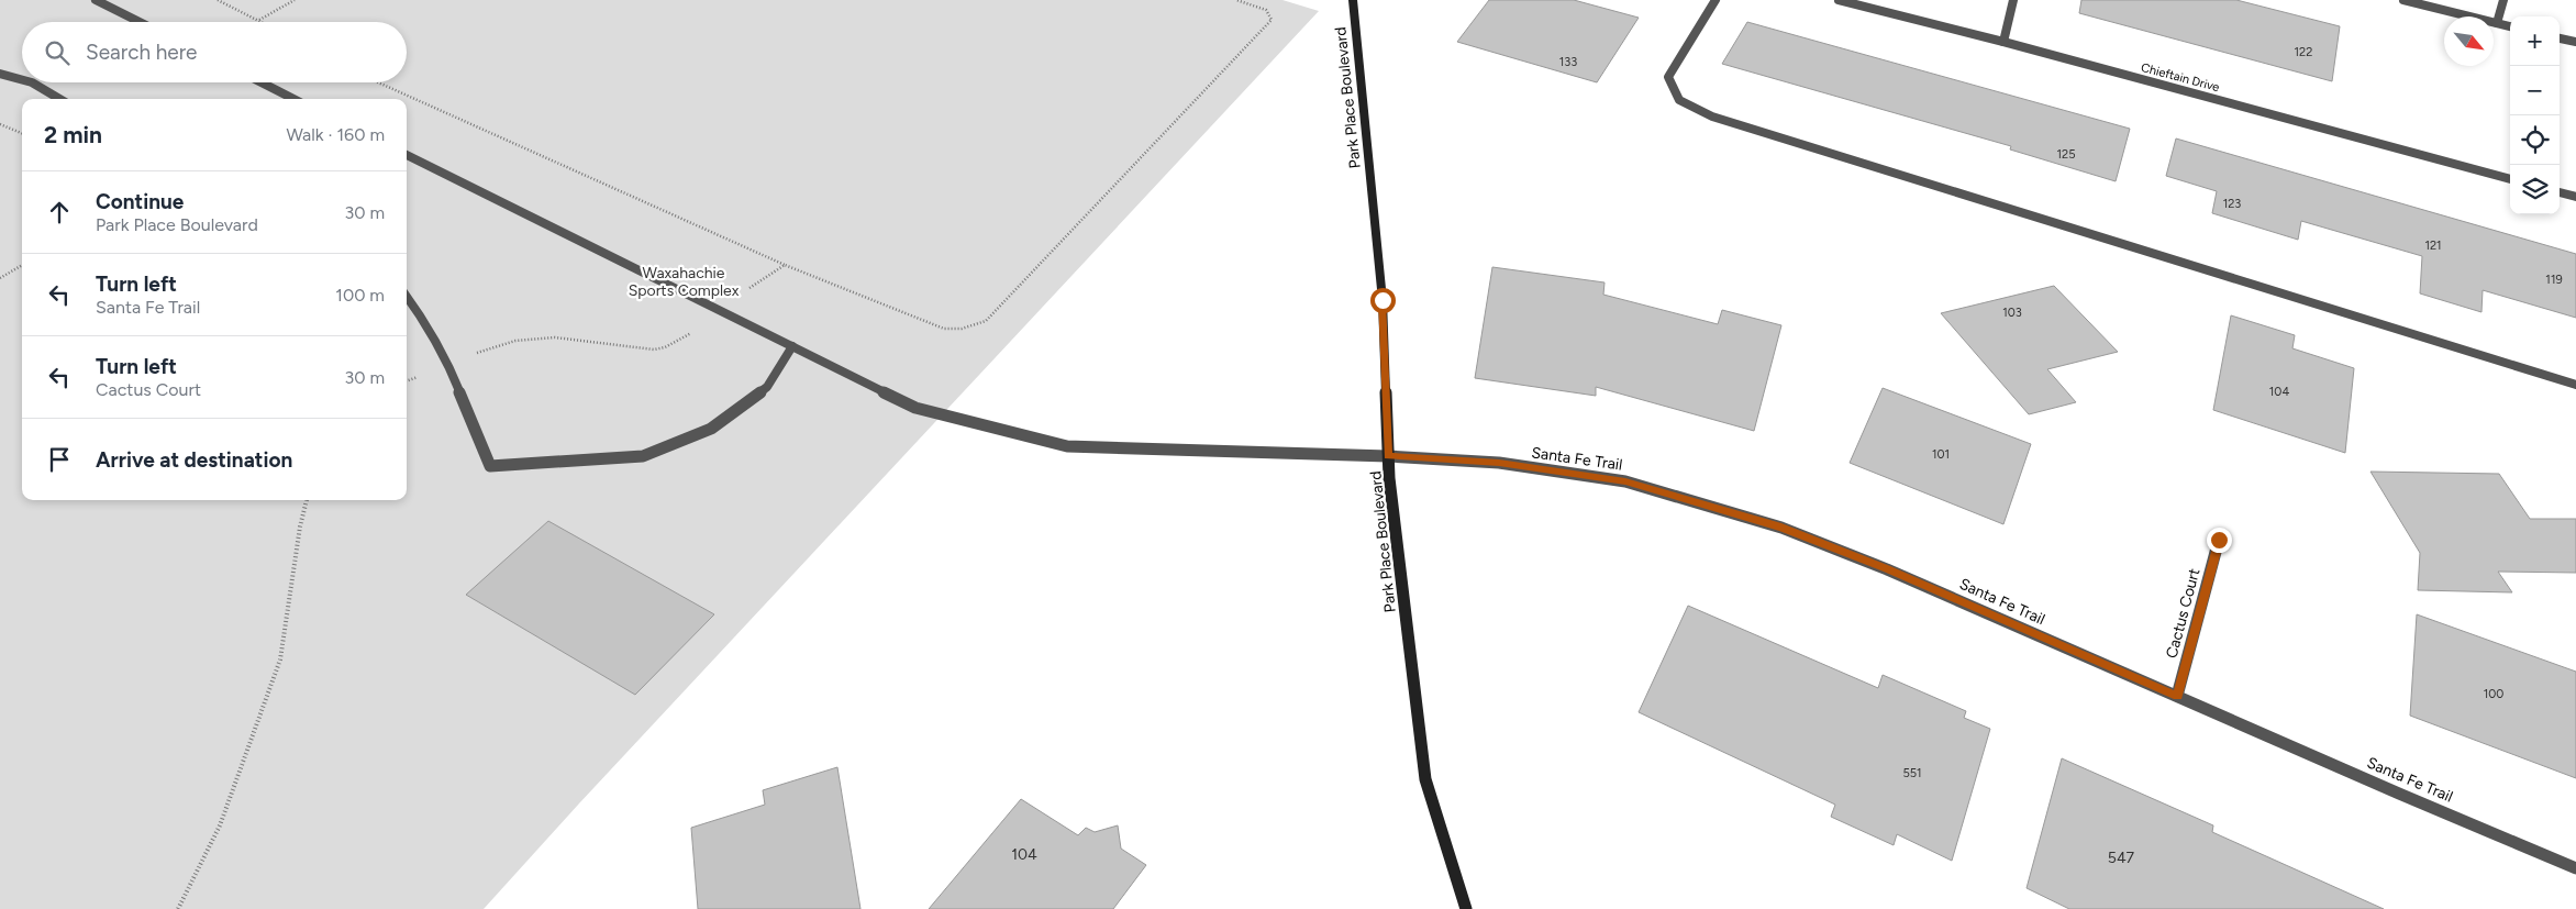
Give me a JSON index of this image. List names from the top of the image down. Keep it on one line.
{"streets":{"street":["Chieftain Drive","Park Place Boulevard","Santa Fe Trail","Cactus Court"]},"crossings":[["Park Place Boulevard","Santa Fe Trail"],["Santa Fe Trail","Cactus Court"]],"parks":["Waxahachie Sports Complex"],"house_numbers":["122","133","125","123","121","119","103","104","101","100","551","104","547"],"north":"bottom right","page":{"map_buttons":["+","−"],"search":"Search here","heading":["2 min","Walk · 160 m"],"list":[["Continue","Park Place Boulevard","30 m"],["Turn left","Santa Fe Trail","100 m"],["Turn left","Cactus Court","30 m"],"Arrive at destination"]}}
